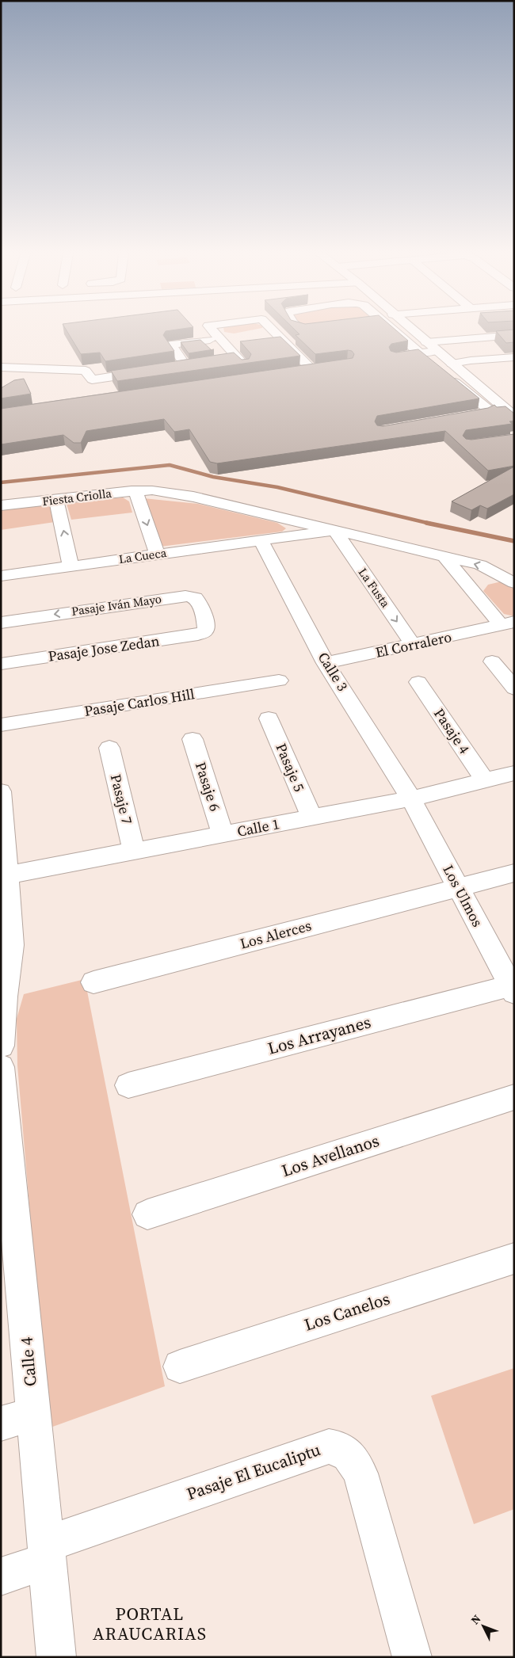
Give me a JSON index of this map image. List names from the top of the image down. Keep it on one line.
{"streets":{"street":["Fiesta Criolla","La Cueca","La Fusta","Pasaje Iván Mayo","El Corralero","Pasaje Jose Zedan","Calle 3","Pasaje Carlos Hill","Pasaje 4","Pasaje 5","Pasaje 6","Pasaje 7","Calle 1","Los Ulmos","Los Alerces","Los Arrayanes","Los Avellanos","Los Canelos","Calle 4","Pasaje El Eucaliptu"]},"crossings":[["Fiesta Criolla","La Cueca"],["Fiesta Criolla","La Fusta"],["La Cueca","La Fusta"],["La Cueca","Calle 3"],["La Fusta","El Corralero"],["Pasaje Iván Mayo","Pasaje Jose Zedan"],["El Corralero","Calle 3"],["Calle 3","Calle 1"],["Calle 3","Los Ulmos"],["Pasaje 4","Calle 1"],["Pasaje 5","Calle 1"],["Pasaje 6","Calle 1"],["Pasaje 7","Calle 1"],["Calle 1","Los Ulmos"],["Los Ulmos","Los Alerces"],["Los Ulmos","Los Arrayanes"],["Calle 4","Pasaje El Eucaliptu"]],"one_way":["Pasaje Iván Mayo"],"districts":["PORTAL ARAUCARIAS"],"north":"top left"}
